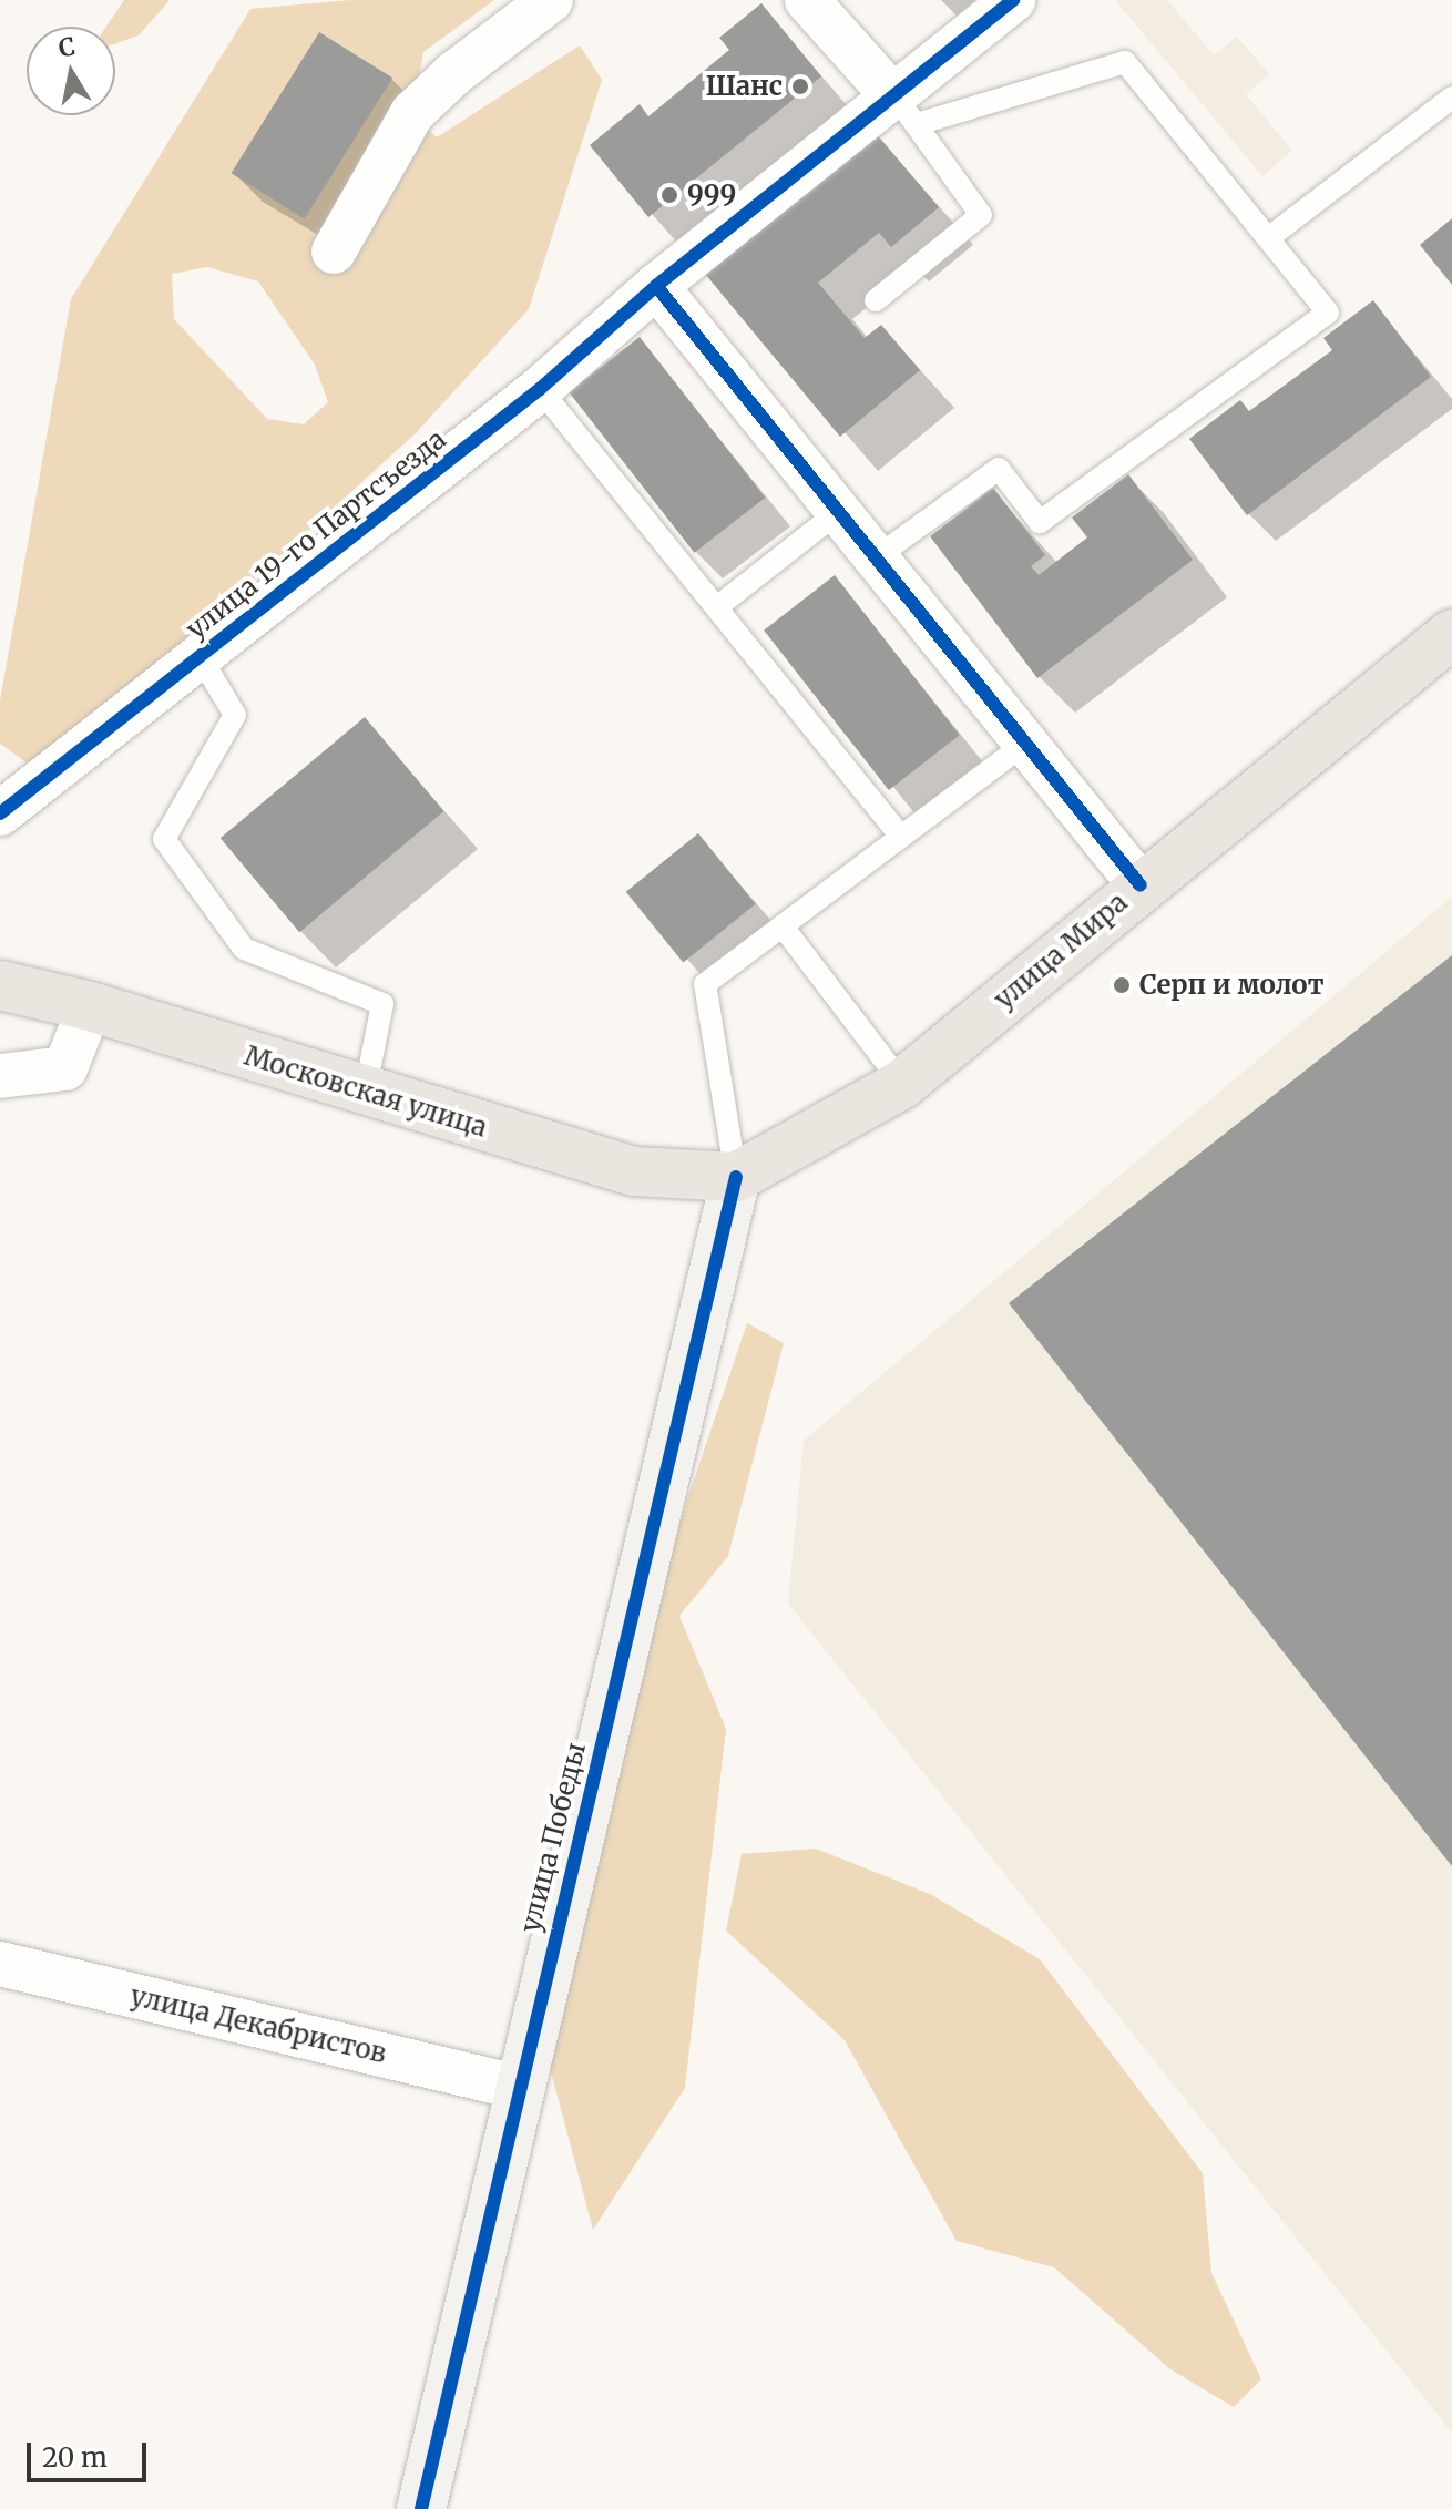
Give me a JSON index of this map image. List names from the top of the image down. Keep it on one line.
{"streets":{"main road":["улица Мира","Московская улица"],"street":["улица 19-го Партсъезда","улица Победы","улица Декабристов"]},"crossings":[["улица Мира","Московская улица"],["улица Мира","улица Победы"],["Московская улица","улица Победы"],["улица Победы","улица Декабристов"]],"places":["Шанс","999","Серп и молот"],"scale_bar":"20 m","north":"top"}
